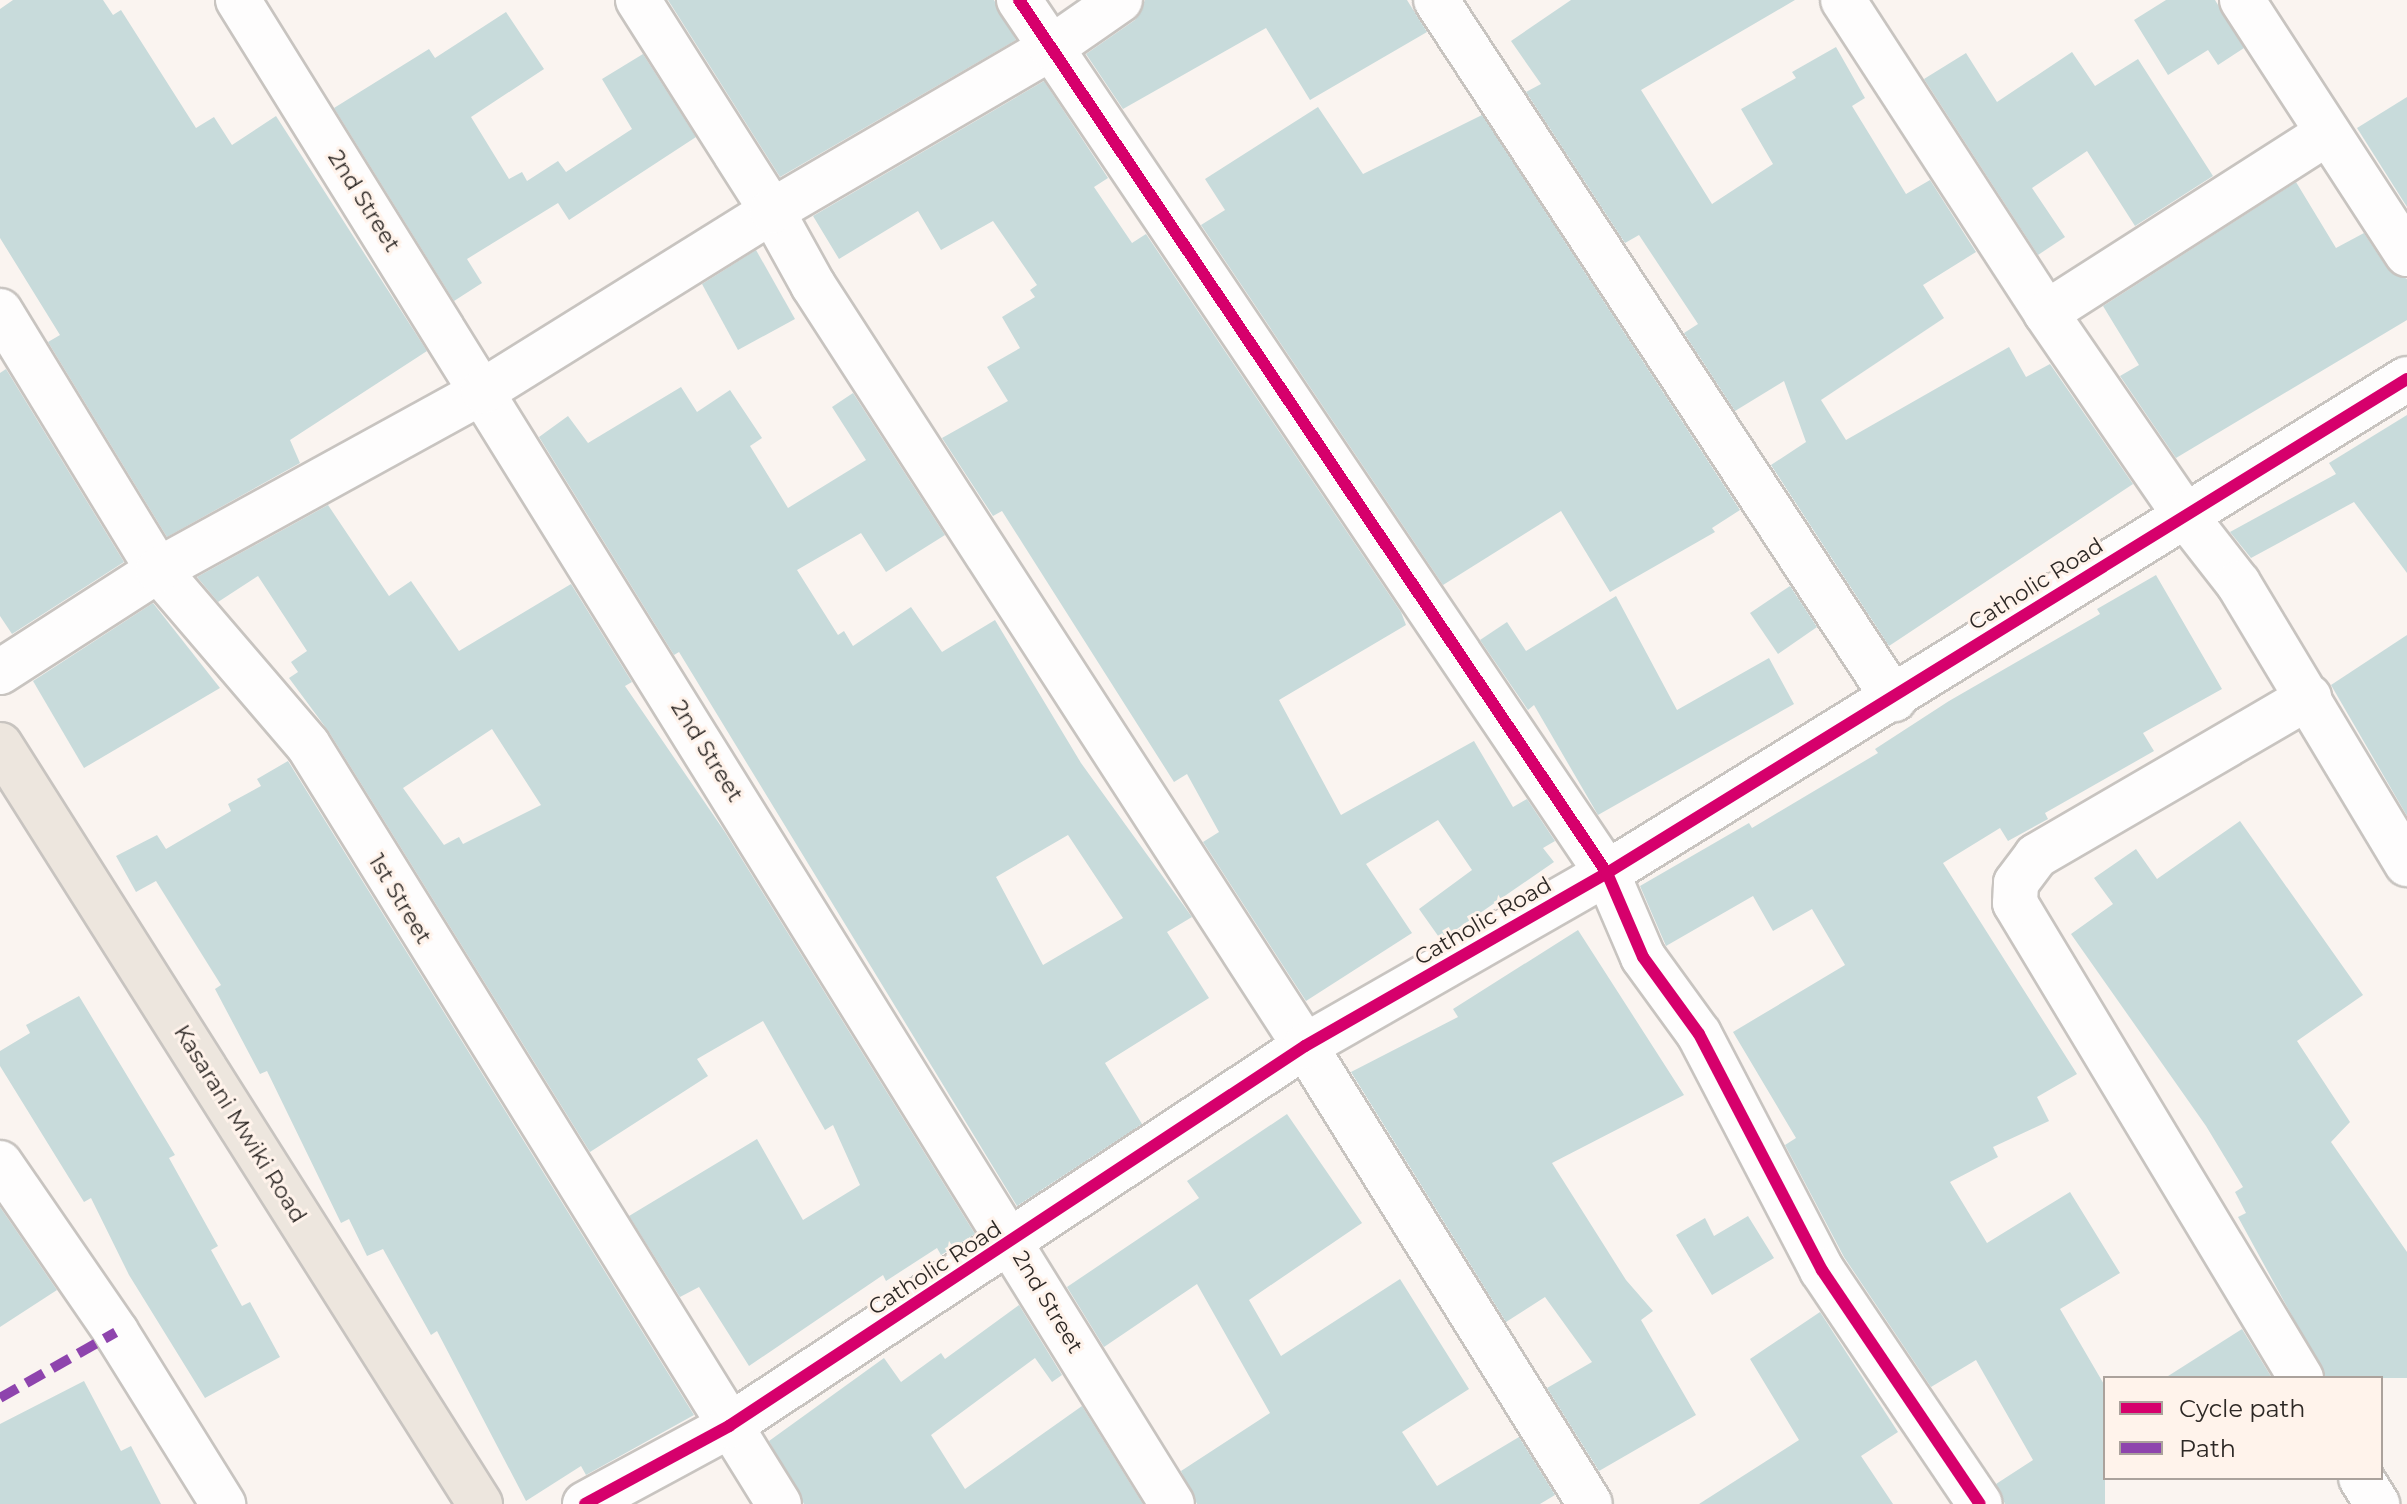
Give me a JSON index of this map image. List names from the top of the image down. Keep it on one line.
{"streets":{"main road":["Kasarani Mwiki Road"],"street":["2nd Street","Catholic Road","1st Street"]},"crossings":[["2nd Street","Catholic Road"],["Catholic Road","1st Street"]],"legend":["Cycle path","Path"]}
